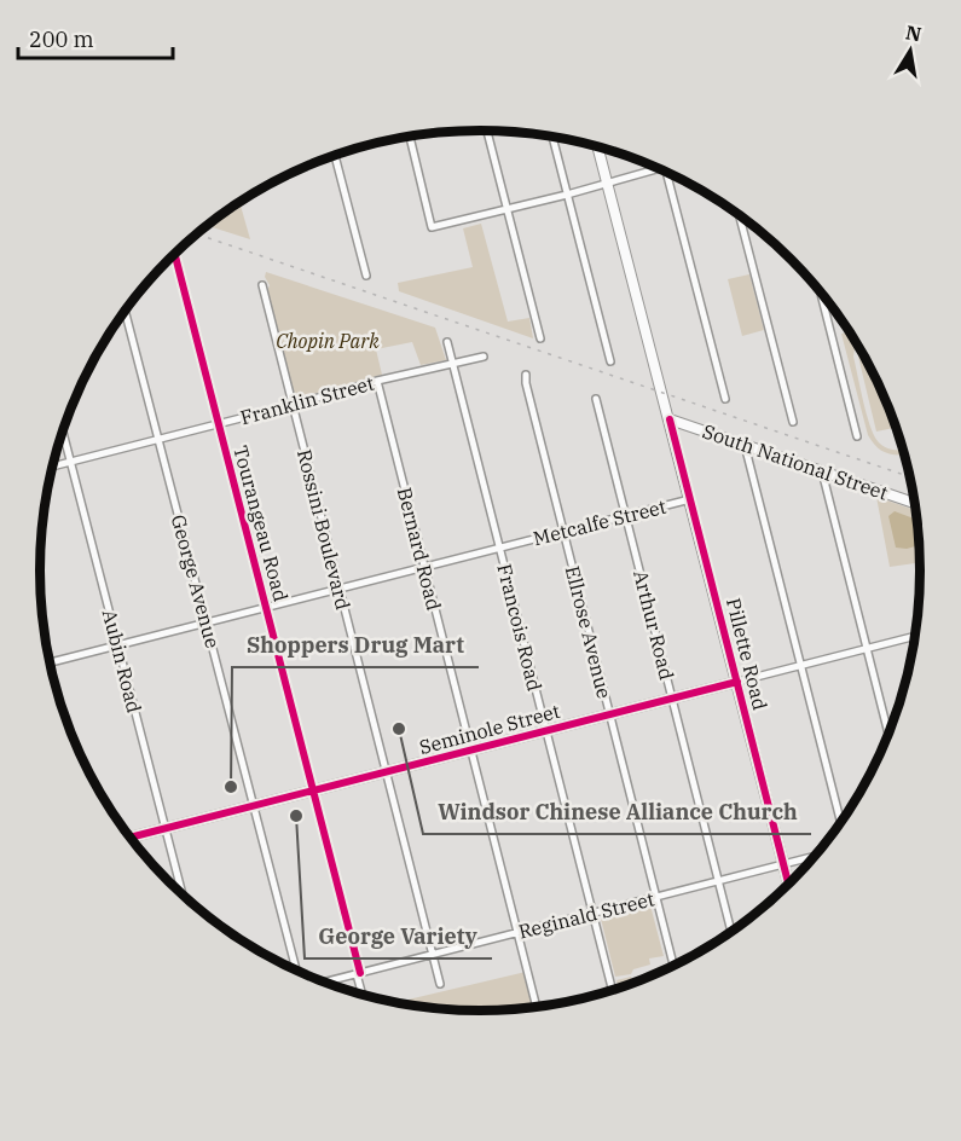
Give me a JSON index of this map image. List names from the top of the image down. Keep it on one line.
{"streets":{"street":["Franklin Street","South National Street","Metcalfe Street","Tourangeau Road","Rossini Boulevard","Bernard Road","George Avenue","Arthur Road","Francois Road","Ellrose Avenue","Pillette Road","Aubin Road","Seminole Street","Reginald Street"]},"crossings":[["Franklin Street","Tourangeau Road"],["Franklin Street","Rossini Boulevard"],["Franklin Street","Bernard Road"],["Franklin Street","George Avenue"],["Franklin Street","Francois Road"],["Franklin Street","Aubin Road"],["South National Street","Pillette Road"],["Metcalfe Street","Tourangeau Road"],["Metcalfe Street","Rossini Boulevard"],["Metcalfe Street","Bernard Road"],["Metcalfe Street","George Avenue"],["Metcalfe Street","Arthur Road"],["Metcalfe Street","Francois Road"],["Metcalfe Street","Ellrose Avenue"],["Metcalfe Street","Pillette Road"],["Metcalfe Street","Aubin Road"],["Tourangeau Road","Seminole Street"],["Tourangeau Road","Reginald Street"],["Rossini Boulevard","Seminole Street"],["Rossini Boulevard","Reginald Street"],["Bernard Road","Seminole Street"],["Bernard Road","Reginald Street"],["George Avenue","Seminole Street"],["Arthur Road","Seminole Street"],["Arthur Road","Reginald Street"],["Francois Road","Seminole Street"],["Francois Road","Reginald Street"],["Ellrose Avenue","Seminole Street"],["Ellrose Avenue","Reginald Street"],["Pillette Road","Seminole Street"],["Pillette Road","Reginald Street"],["Aubin Road","Seminole Street"]],"parks":["Chopin Park"],"places":["Windsor Chinese Alliance Church","Shoppers Drug Mart","George Variety"],"scale_bar":"200 m","north":"top"}
